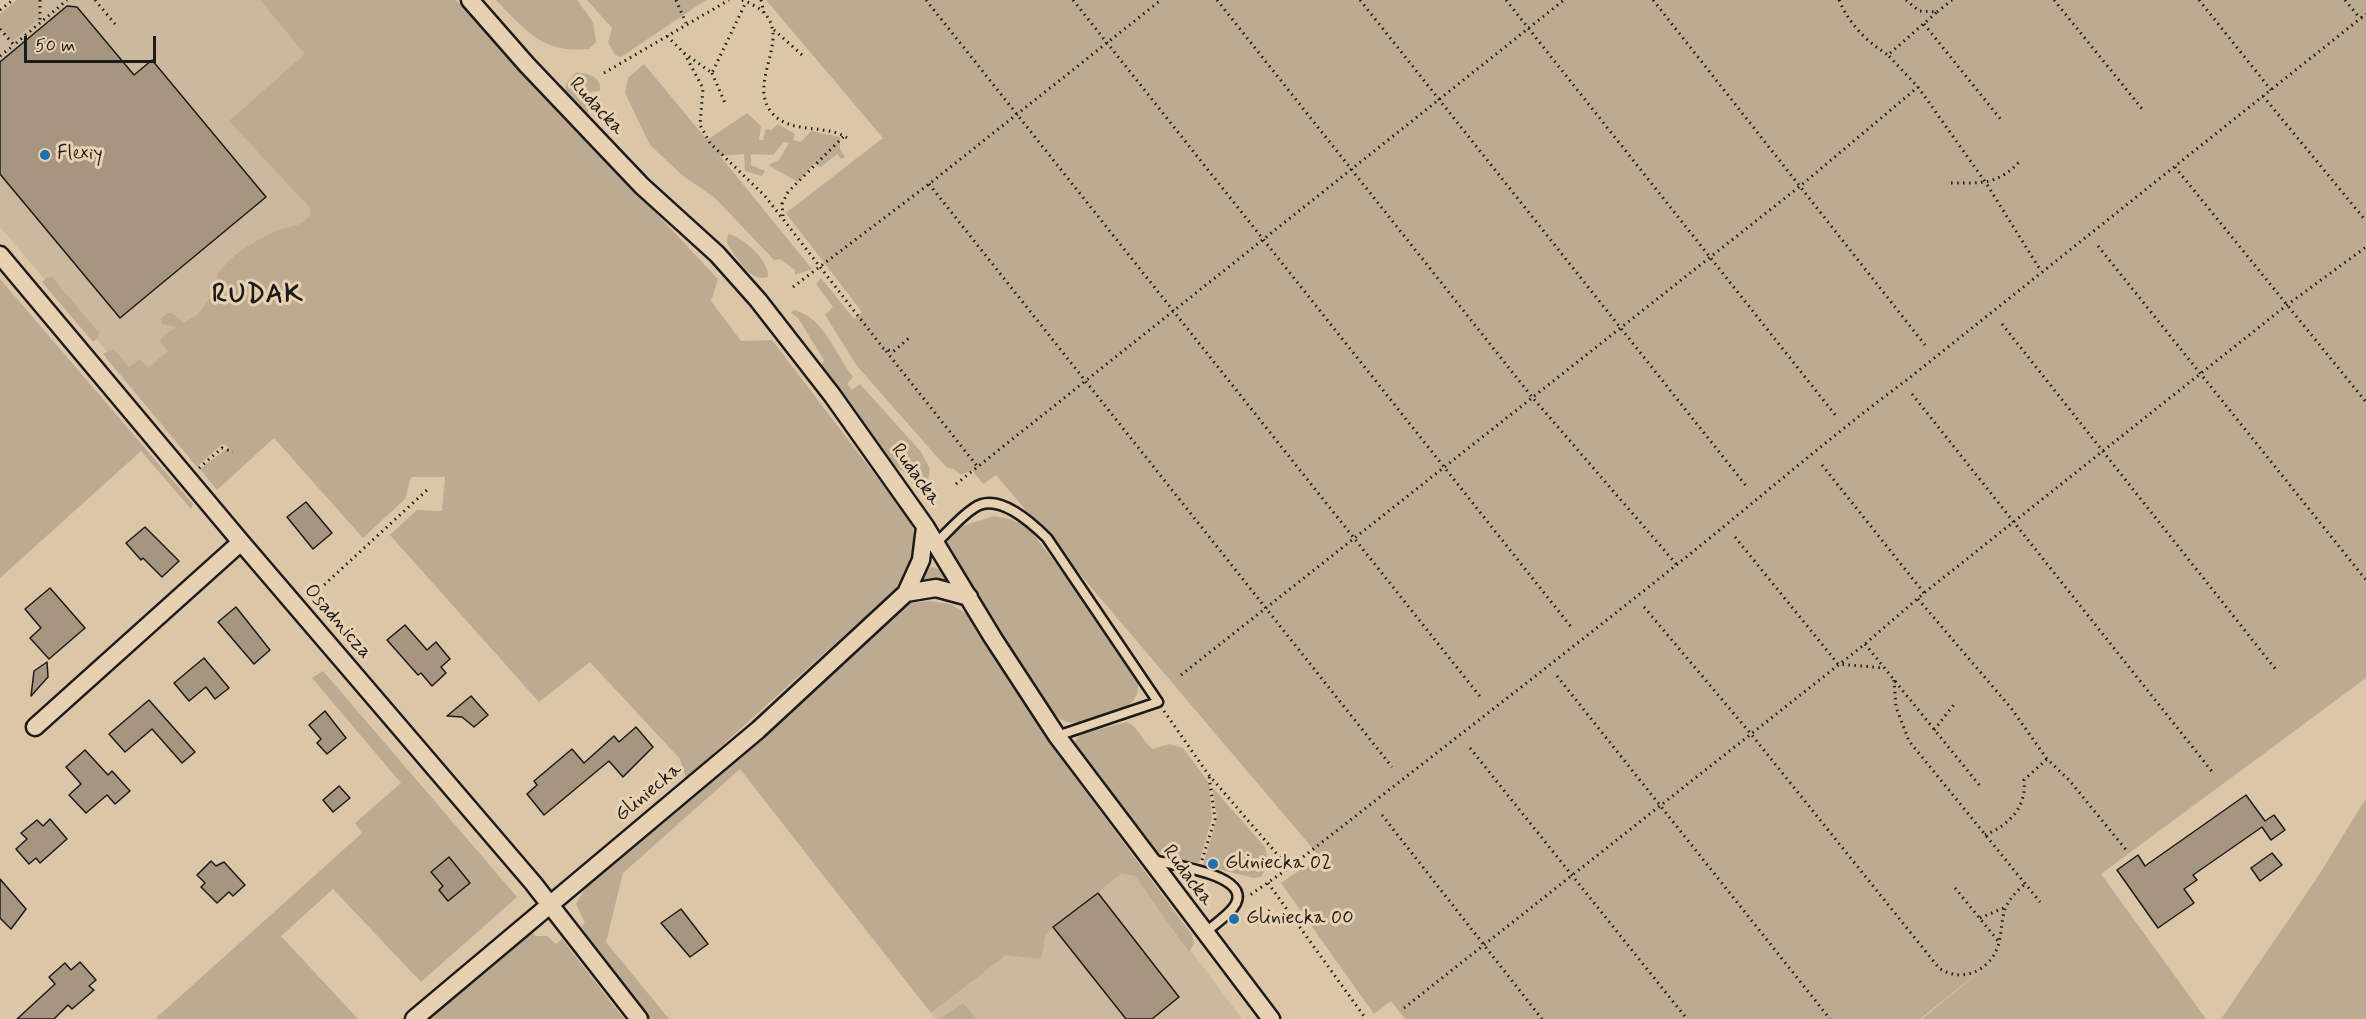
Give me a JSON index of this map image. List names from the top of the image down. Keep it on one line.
{"streets":{"street":["Rudacka","Osadnicza","Gliniecka"]},"crossings":[["Rudacka","Gliniecka"],["Osadnicza","Gliniecka"]],"districts":["RUDAK"],"places":["Flexiy","Gliniecka 02","Gliniecka 00"],"scale_bar":"50 m"}
